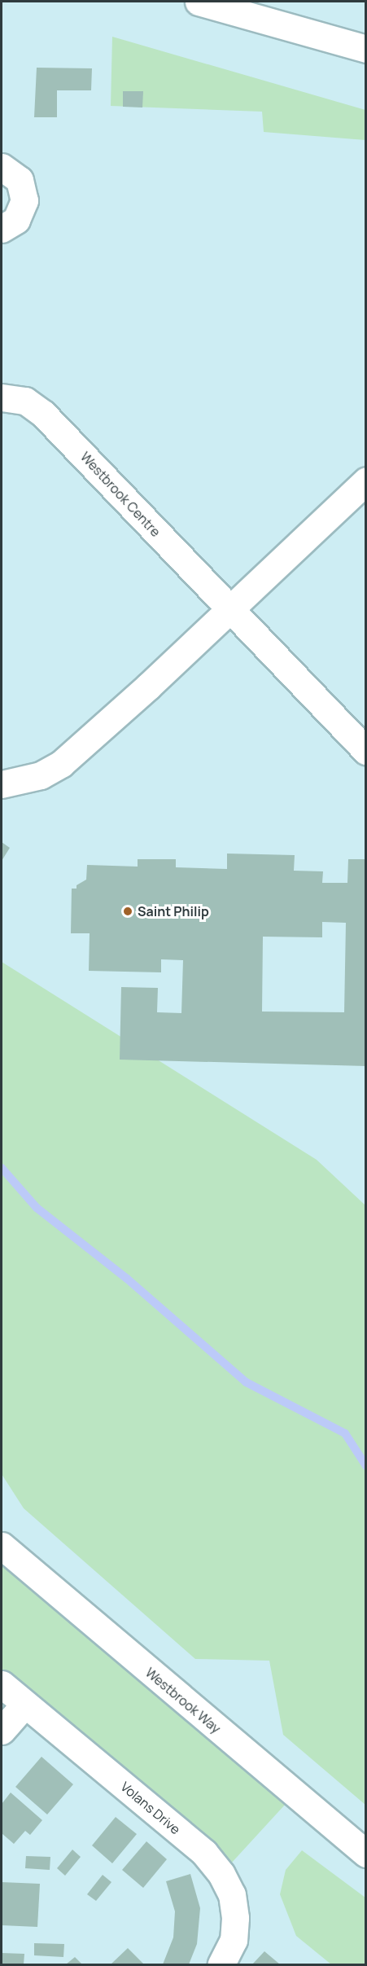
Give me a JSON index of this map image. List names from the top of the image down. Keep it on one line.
{"streets":{"street":["Westbrook Centre","Westbrook Way","Volans Drive"]},"places":["Saint Philip"]}
